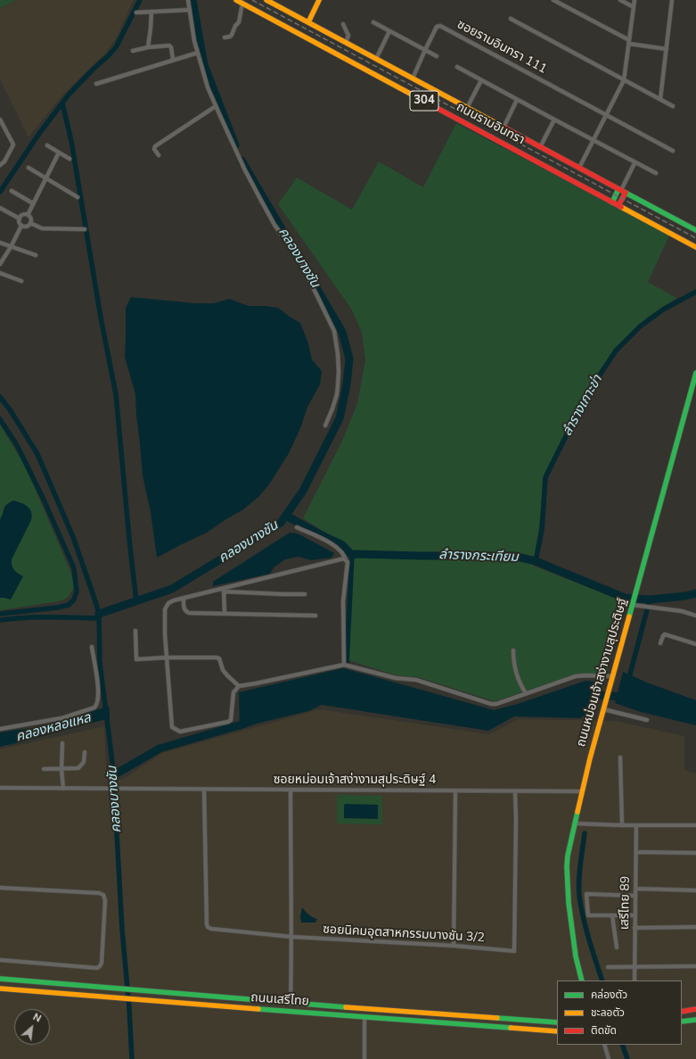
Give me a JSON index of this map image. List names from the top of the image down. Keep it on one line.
{"streets":{"main road":["304","ถนนรามอินทรา","ถนนหม่อมเจ้าสง่างามสุประดิษฐ์","ถนนเสรีไทย"],"street":["ซอยรามอินทรา 111","ซอยหม่อมเจ้าสง่างามสุประดิษฐ์ 4","เสรีไทย 89","ซอยนิคมอุตสาหกรรมบางชัน 3/2"]},"crossings":[["ซอยรามอินทรา 111","ถนนรามอินทรา"],["ถนนหม่อมเจ้าสง่างามสุประดิษฐ์","ซอยหม่อมเจ้าสง่างามสุประดิษฐ์ 4"],["ซอยหม่อมเจ้าสง่างามสุประดิษฐ์ 4","ซอยนิคมอุตสาหกรรมบางชัน 3/2"]],"water":["คลองบางชัน","ลำรางเกาะข่า","ลำรางกระเทียม","คลองหลอแหล"],"legend":["คล่องตัว","ชะลอตัว","ติดขัด"],"north":"top right"}
